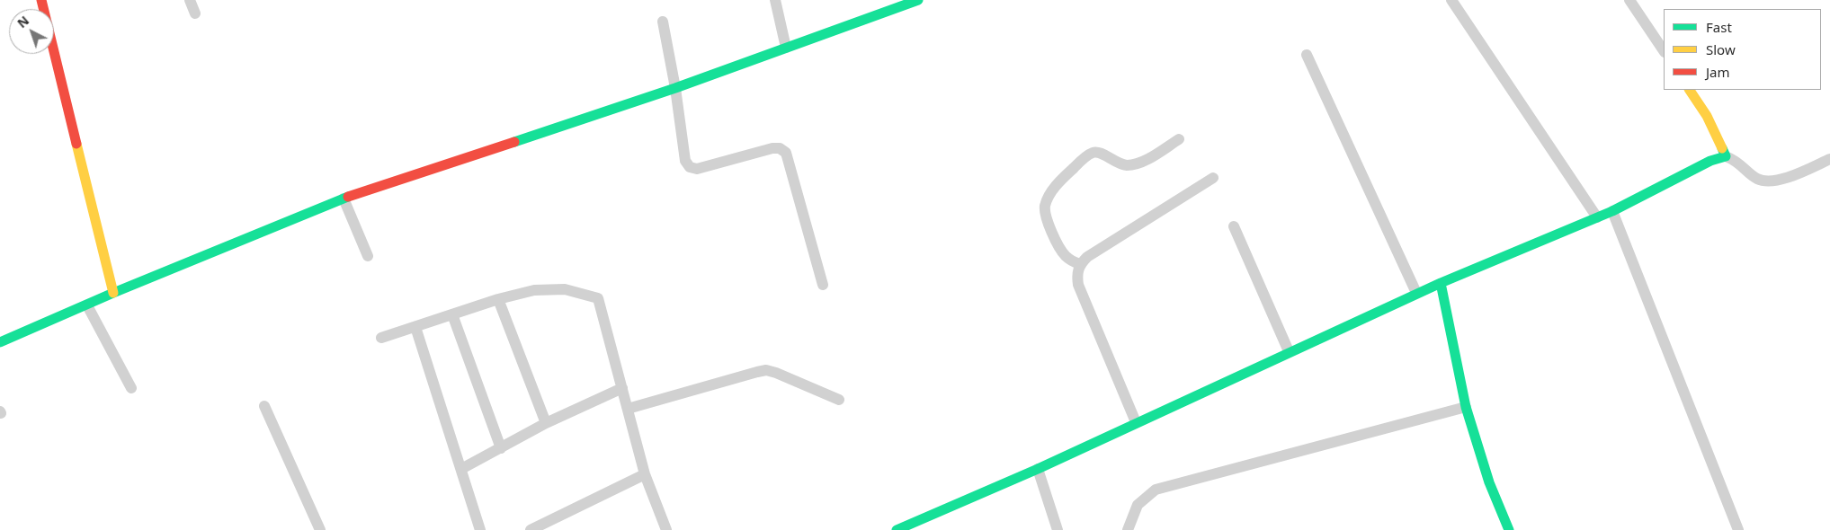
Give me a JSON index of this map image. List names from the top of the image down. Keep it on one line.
{"legend":["Fast","Slow","Jam"],"north":"top left"}
